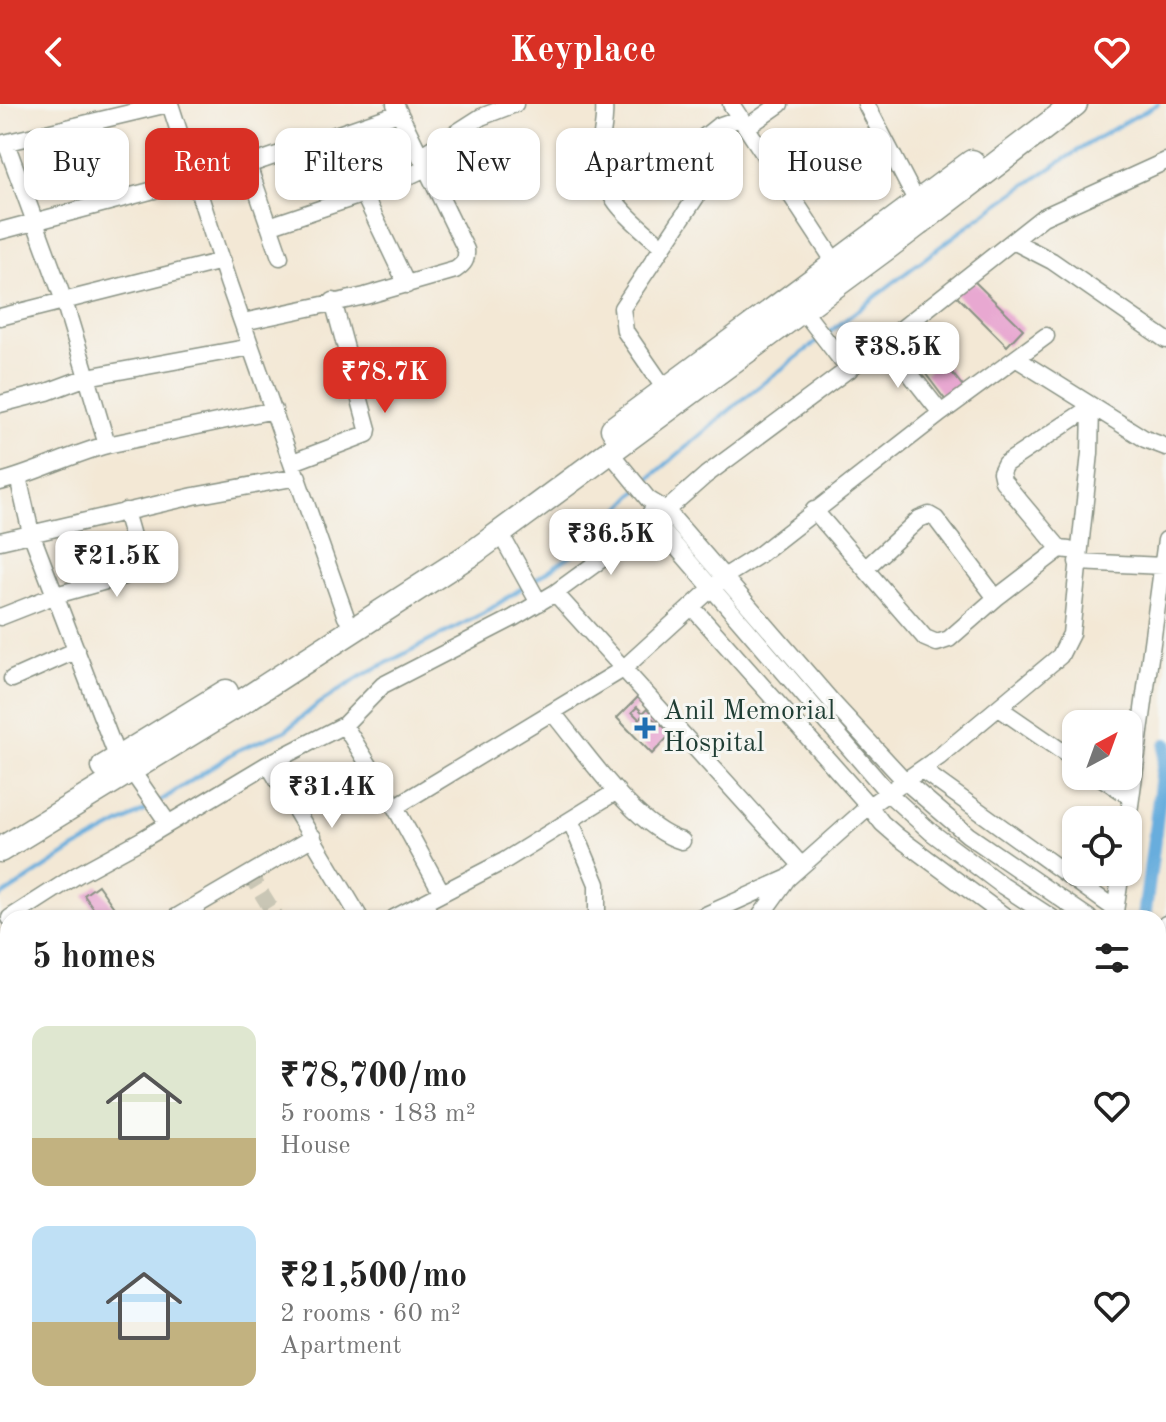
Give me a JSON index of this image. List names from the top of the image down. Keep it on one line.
{"places":{"health":["Anil Memorial Hospital"]},"north":"top right","page":{"header":"Keyplace","chip":["Buy","Rent","Filters","New","Apartment","House"],"price":["₹38.5K","₹78.7K","₹36.5K","₹21.5K","₹31.4K"],"heading":"5 homes","list":[{"name":"₹78,700/mo","note":"5 rooms · 183 m² · House"},{"name":"₹21,500/mo","note":"2 rooms · 60 m² · Apartment"}]}}
